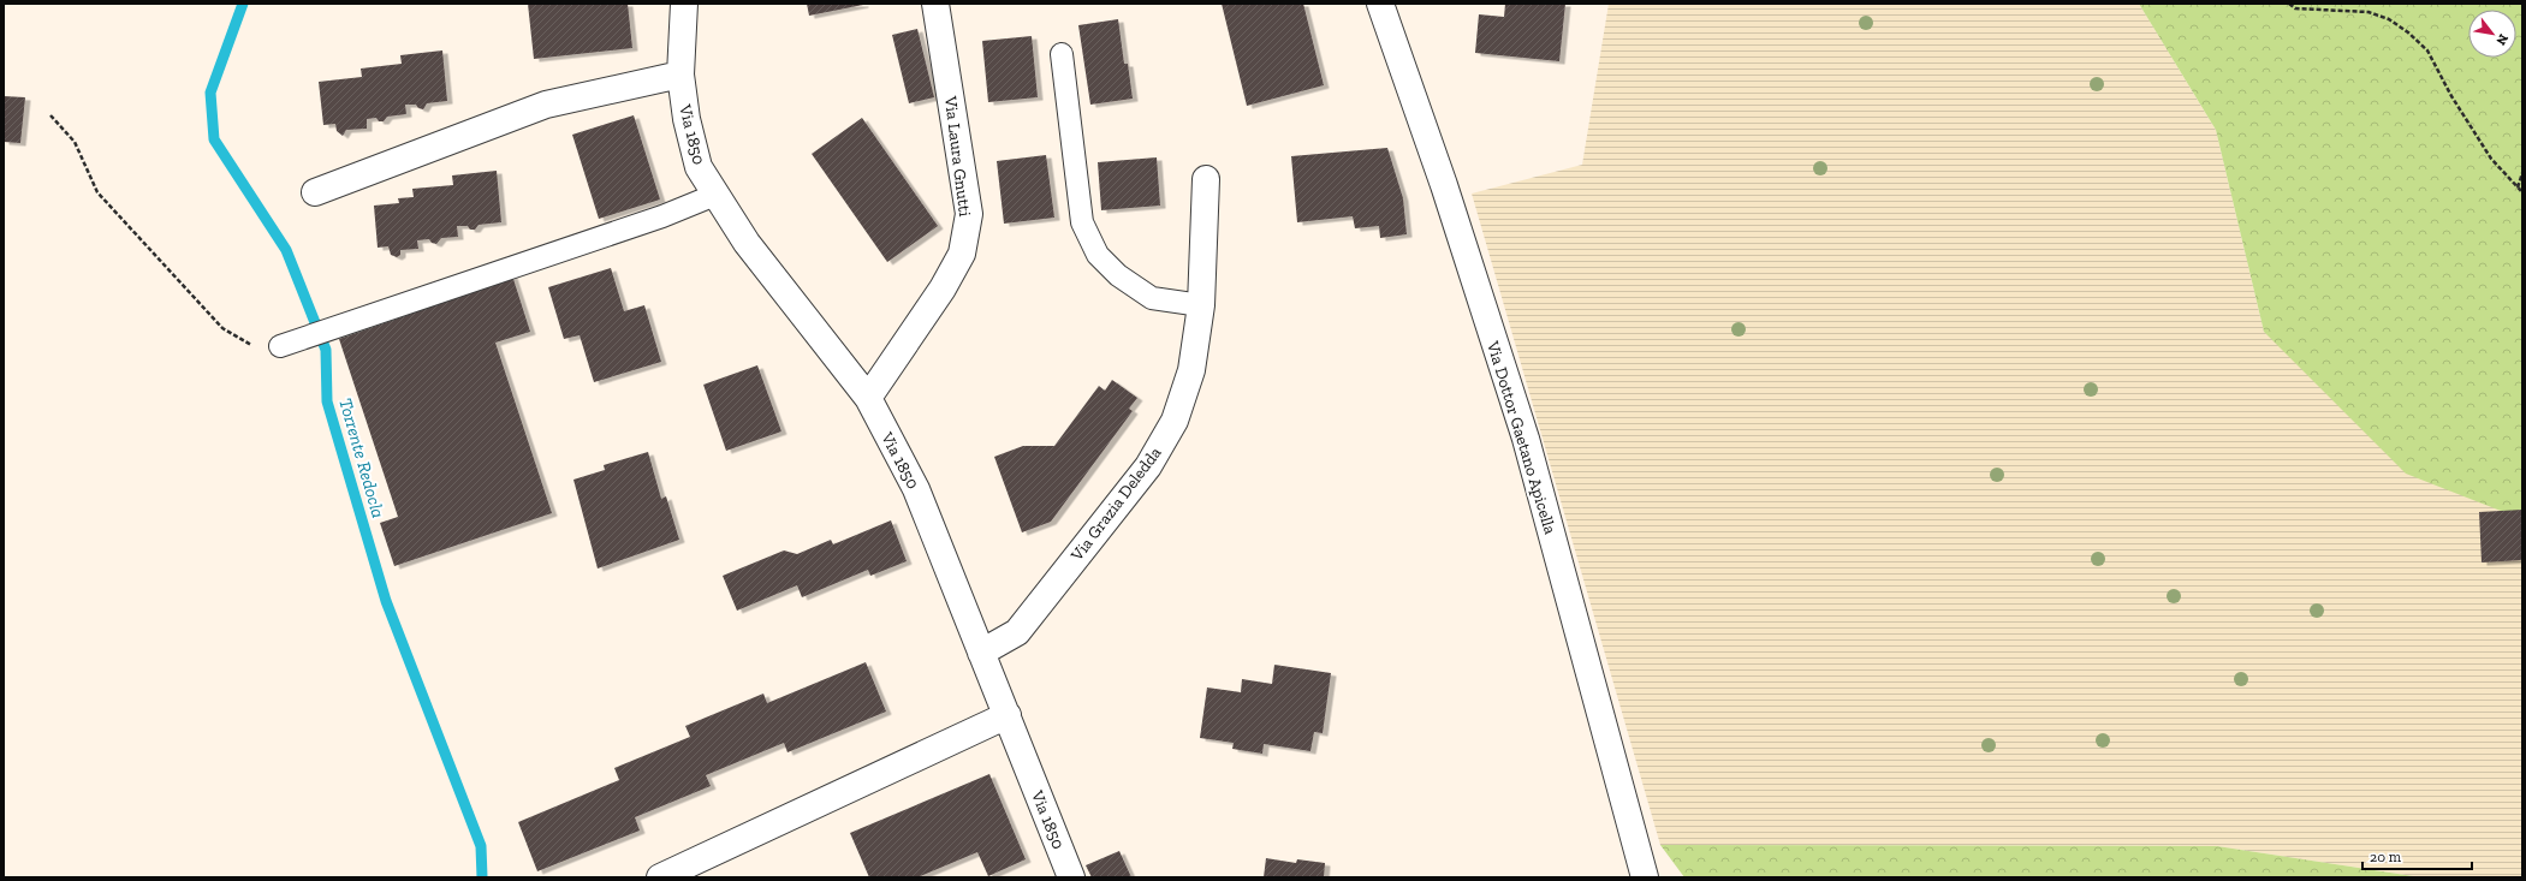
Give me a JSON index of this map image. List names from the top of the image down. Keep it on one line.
{"streets":{"street":["Via 1850","Via Laura Gnutti","Via Dottor Gaetano Apicella","Via Grazia Deledda"]},"crossings":[["Via 1850","Via Laura Gnutti"],["Via 1850","Via Grazia Deledda"]],"water":["Torrente Redocla"],"scale_bar":"20 m","north":"bottom right"}
